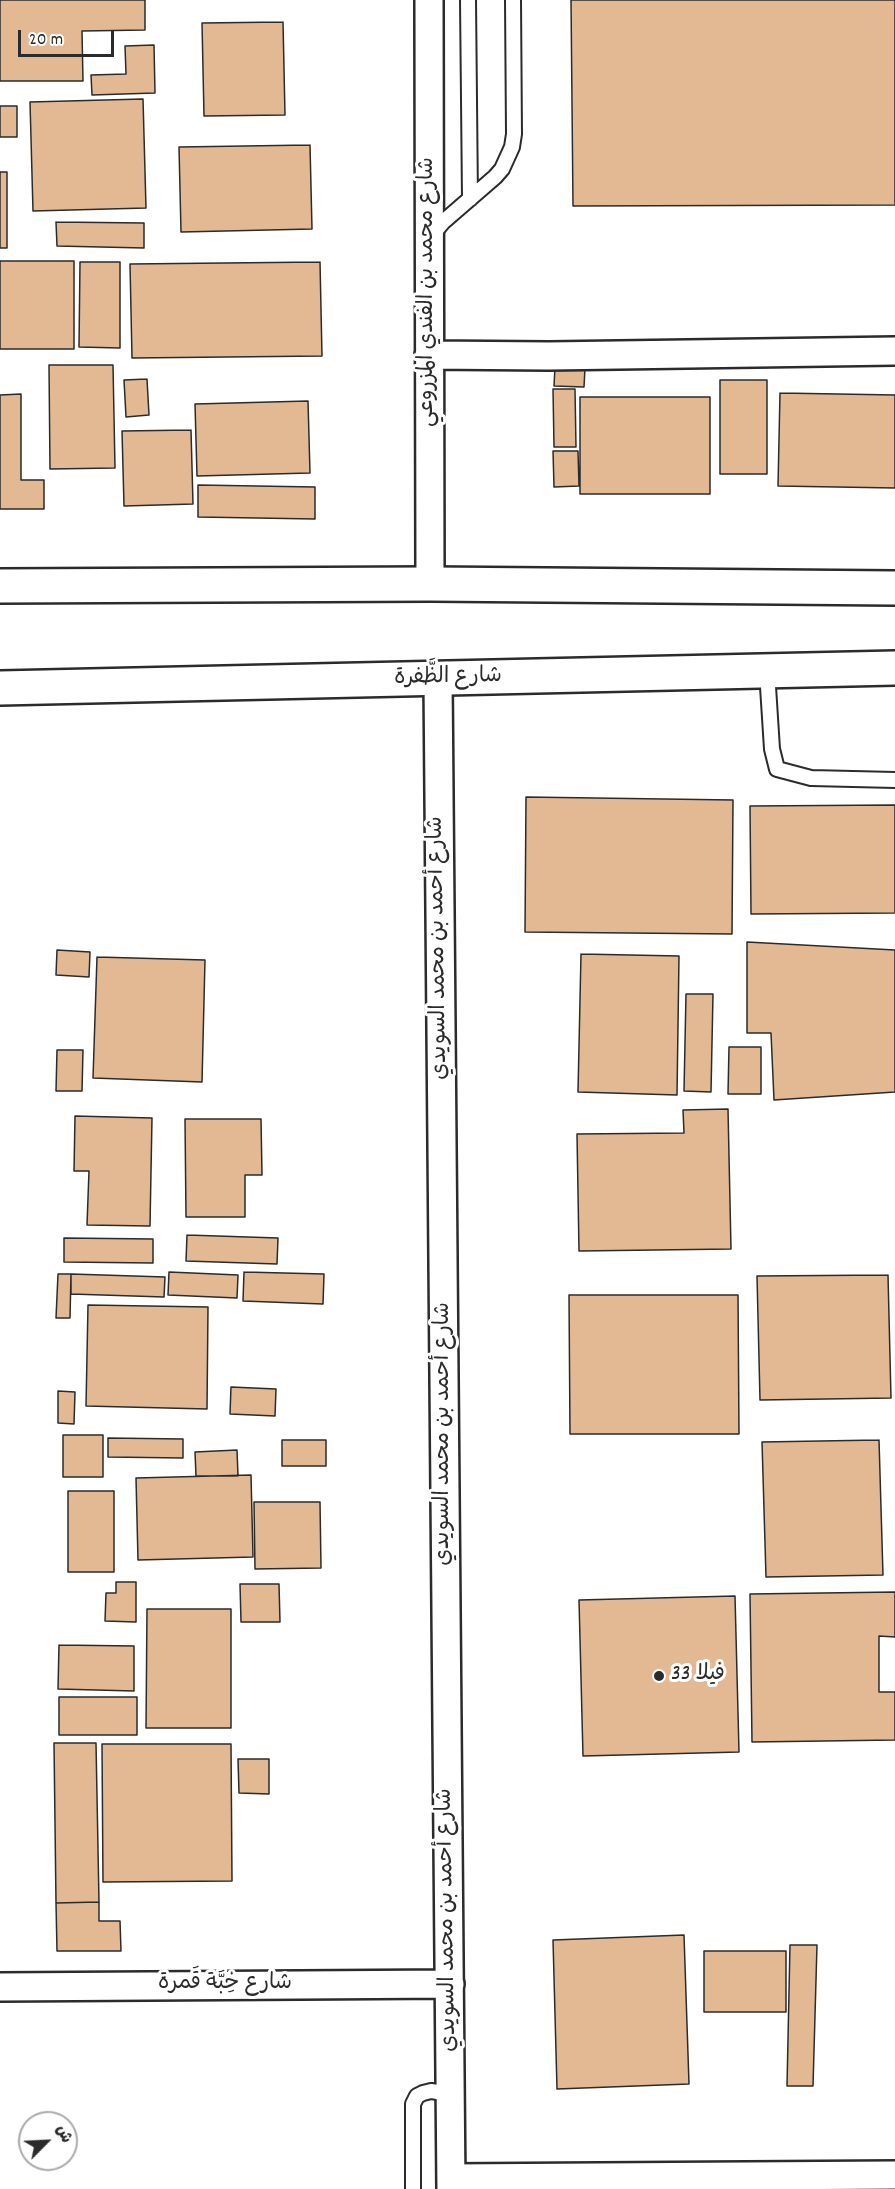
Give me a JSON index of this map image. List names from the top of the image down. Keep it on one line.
{"streets":{"main road":["شارع الظَّفرة"],"street":["شارع محمد بن الفندي المزروعي","شارع أحمد بن محمد السويدي","شارع خِبَّة قَمرة"]},"crossings":[["شارع الظَّفرة","شارع أحمد بن محمد السويدي"],["شارع أحمد بن محمد السويدي","شارع خِبَّة قَمرة"]],"places":["فيلا 33"],"scale_bar":"20 m","north":"top right"}
